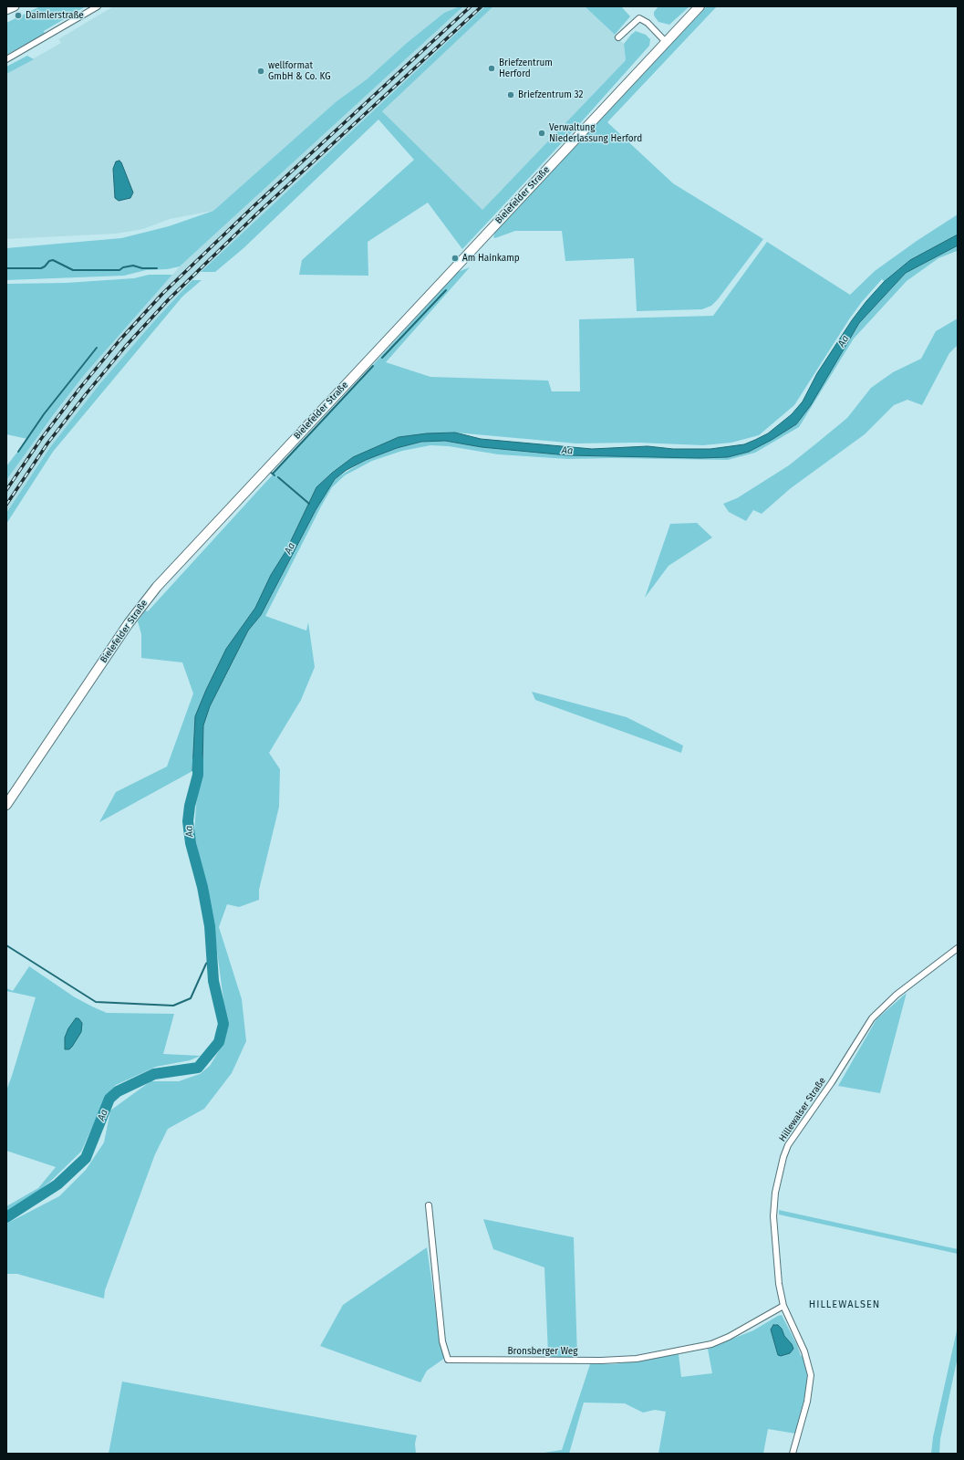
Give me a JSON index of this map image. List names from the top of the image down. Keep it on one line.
{"streets":{"main road":["Bielefelder Straße"],"street":["Hillewalser Straße","Bronsberger Weg"]},"crossings":[["Hillewalser Straße","Bronsberger Weg"]],"districts":["HILLEWALSEN"],"water":["Aa"],"places":["Daimlerstraße","Briefzentrum Herford","wellformat GmbH & Co. KG","Briefzentrum 32","Verwaltung Niederlassung Herford","Am Hainkamp"]}
